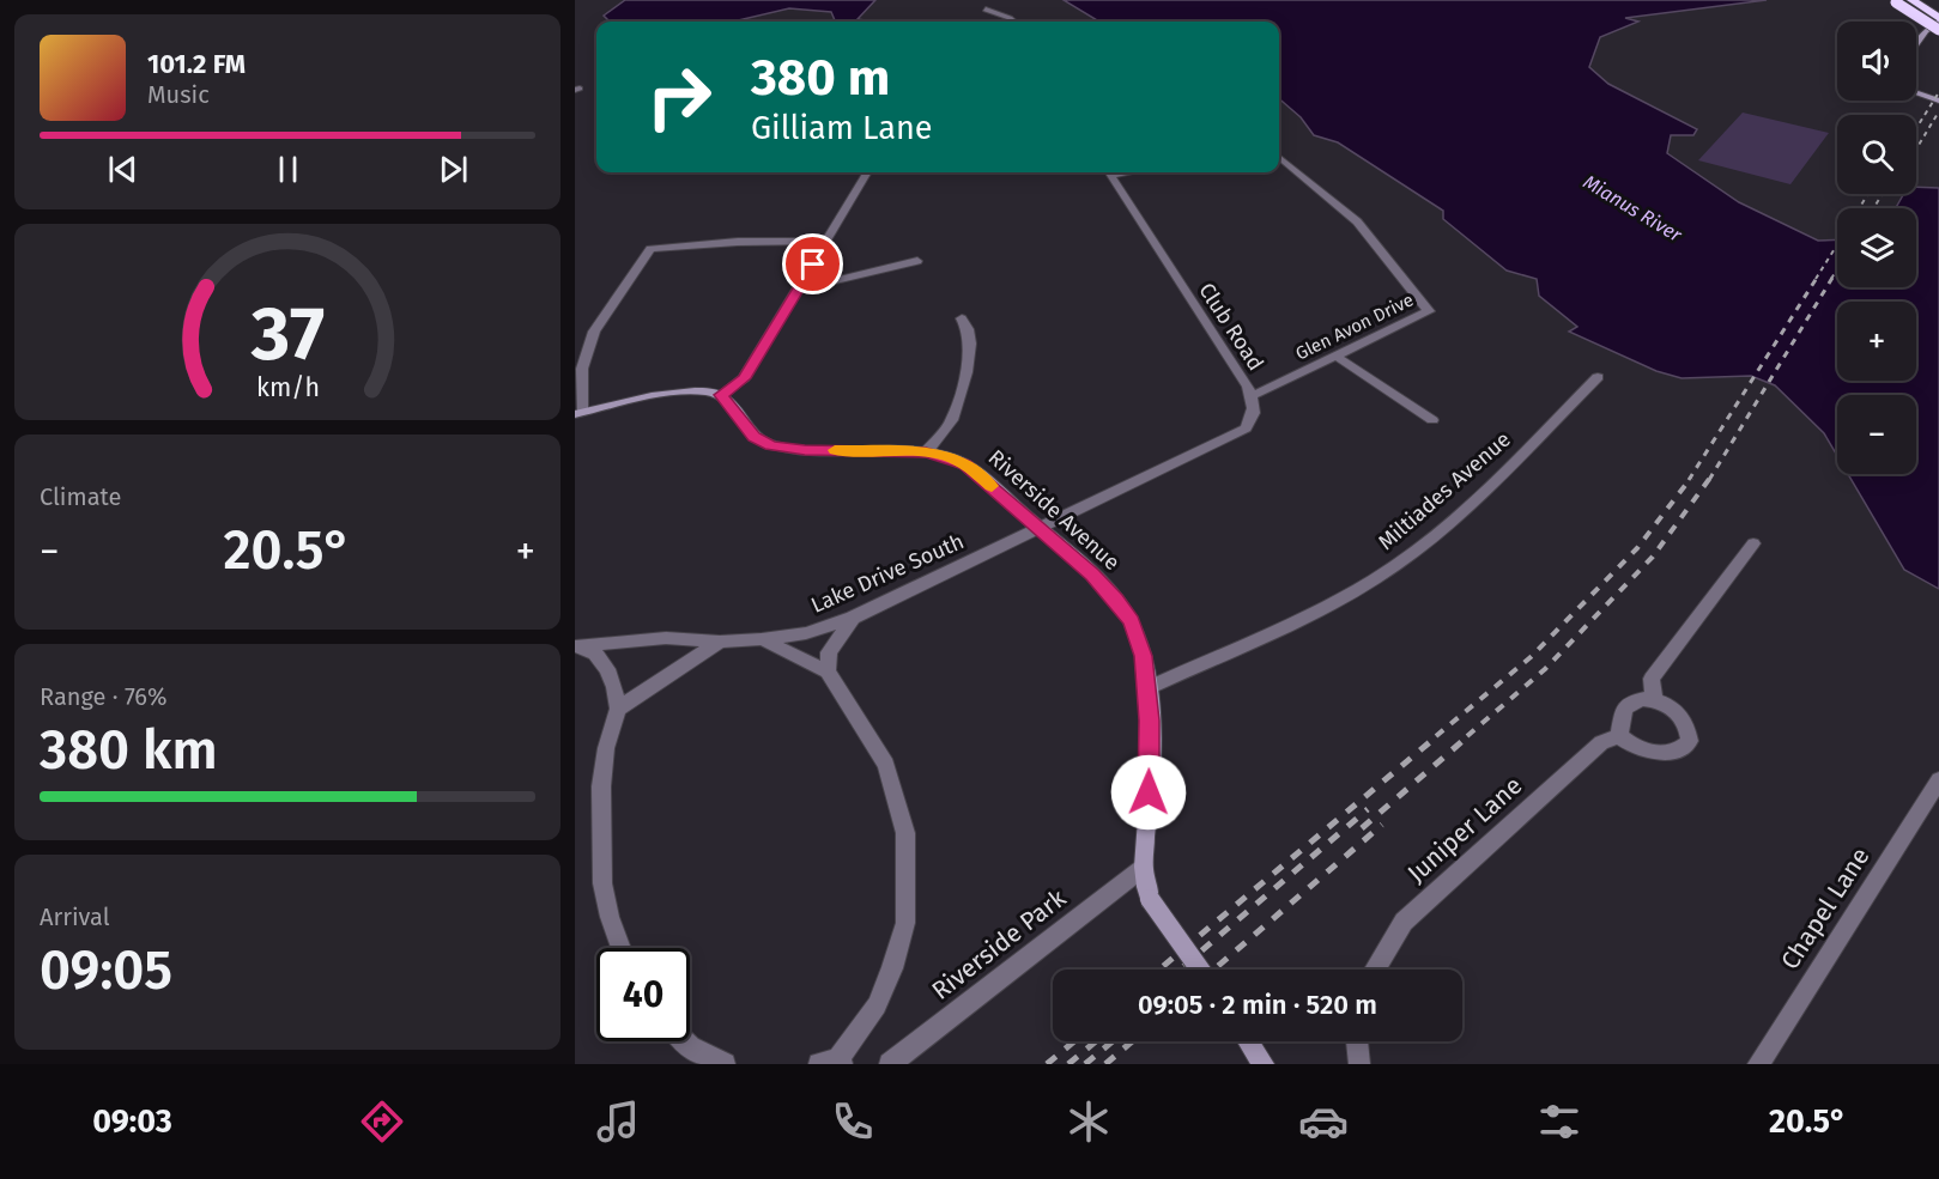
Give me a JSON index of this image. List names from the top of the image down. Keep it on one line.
{"streets":{"street":["Club Road","Glen Avon Drive","Miltiades Avenue","Riverside Avenue","Lake Drive South","Juniper Lane","Chapel Lane","Riverside Park"]},"crossings":[["Club Road","Glen Avon Drive"],["Club Road","Riverside Avenue"],["Club Road","Lake Drive South"],["Miltiades Avenue","Riverside Avenue"],["Riverside Avenue","Lake Drive South"],["Riverside Avenue","Riverside Park"]],"water":["Mianus River"],"page":{"map_buttons":["+","−"],"turn":["380 m","Gilliam Lane"],"song":["101.2 FM","Music"],"tile":["Climate",["Range · 76%","380 km"],["Arrival","09:05"]],"heat":["−","20.5°","+"],"limit":"40","trip":"09:05 · 2 min · 520 m","tabs":["09:03","20.5°"],"gauge":["37","km/h"]}}
